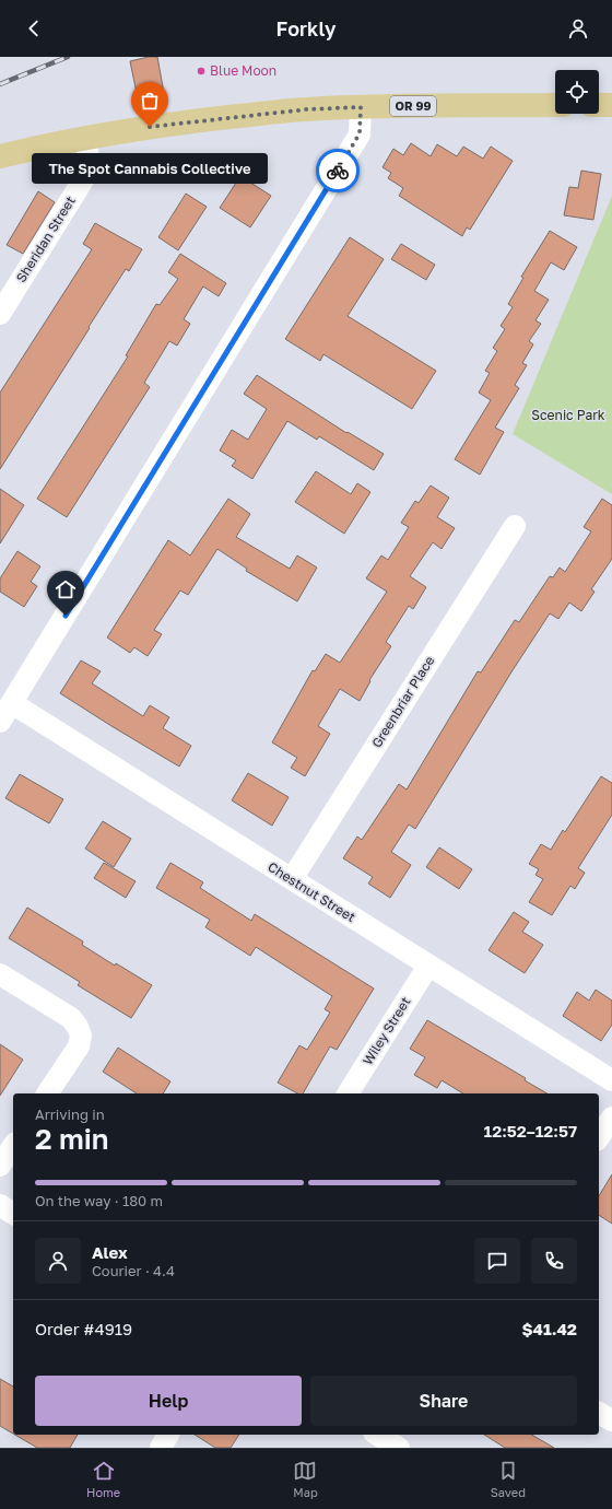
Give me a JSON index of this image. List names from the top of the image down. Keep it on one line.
{"streets":{"main road":["OR 99"],"street":["Sheridan Street","Greenbriar Place","Chestnut Street","Wiley Street"]},"crossings":[["OR 99","Sheridan Street"],["Greenbriar Place","Chestnut Street"],["Chestnut Street","Wiley Street"]],"parks":["Scenic Park"],"places":["Blue Moon","The Spot Cannabis Collective"],"page":{"header":"Forkly","bubble":"The Spot Cannabis Collective","heading":["2 min","Arriving in","12:52–12:57"],"panel":["Alex","Courier · 4.4","Order #4919","$41.42"],"bar":"On the way · 180 m","buttons":["Help","Share"],"tabs":["Home","Map","Saved"]}}
